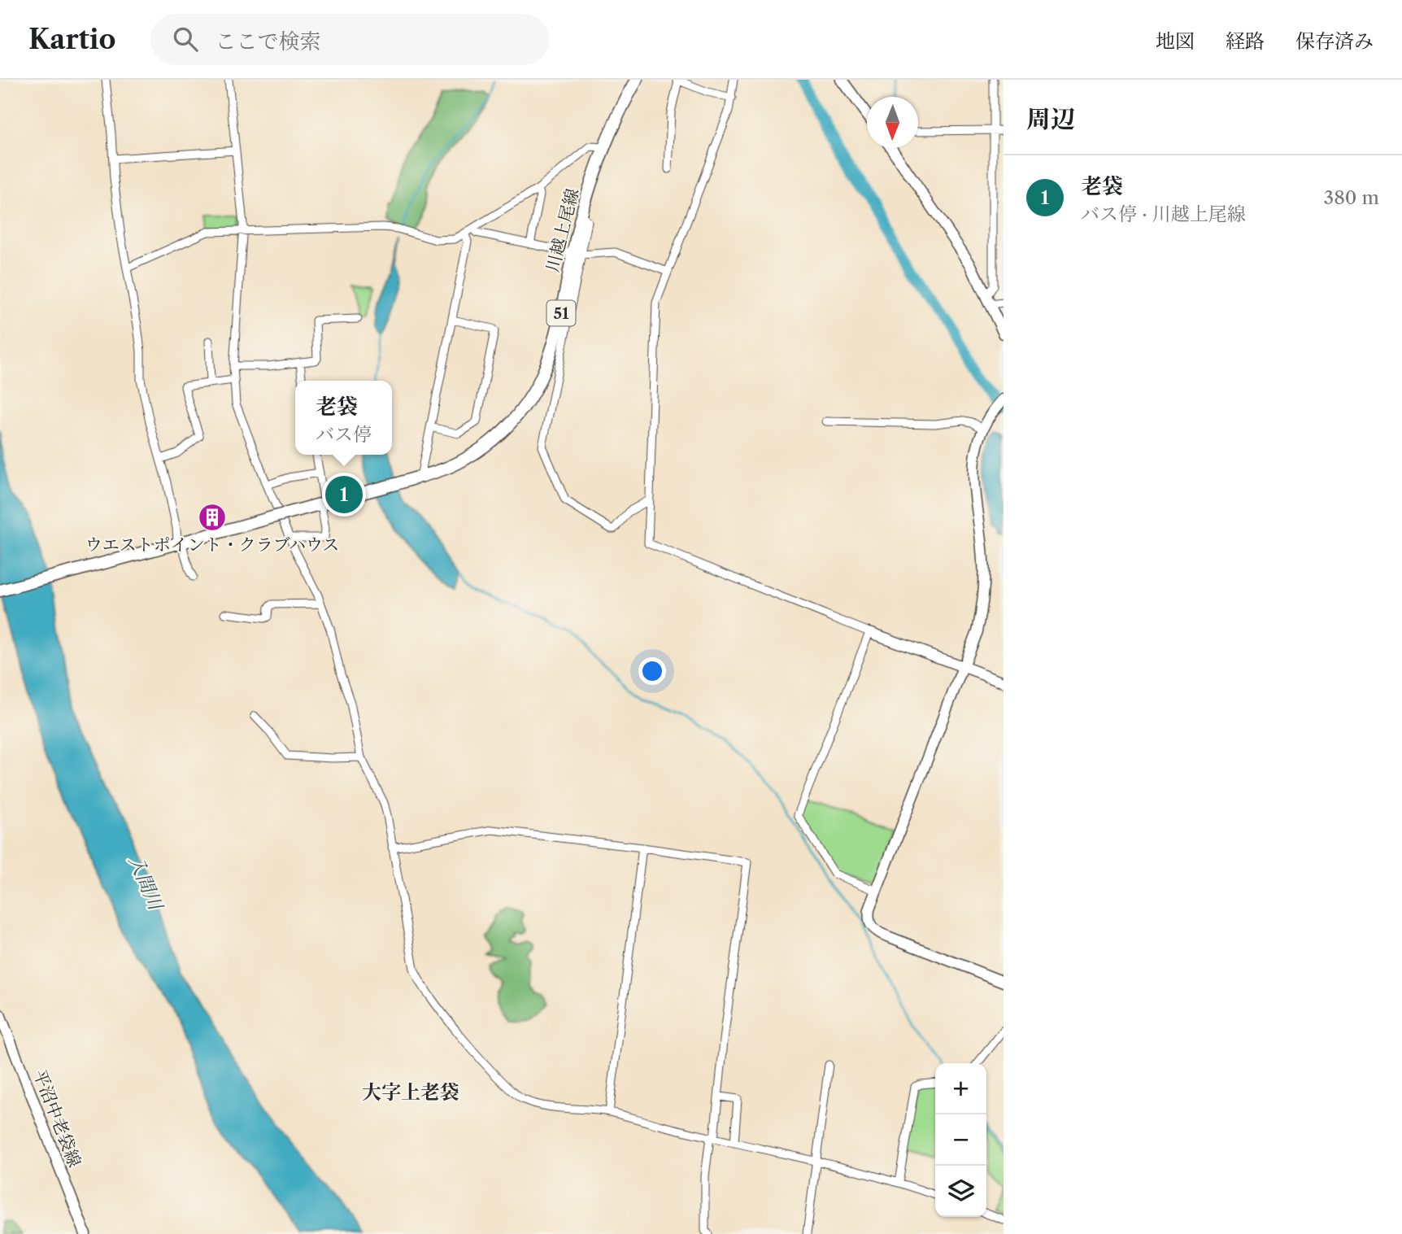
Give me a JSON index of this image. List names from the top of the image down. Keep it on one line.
{"streets":{"main road":["川越上尾線","51"],"street":["平沼中老袋線"]},"districts":["大字上老袋"],"water":["入間川"],"places":{"building":["ウエストポイント・クラブハウス"]},"north":"bottom","page":{"header":"Kartio","search":"ここで検索","nav":["地図","経路","保存済み"],"heading":"周辺","list":[{"mark":"1","name":"老袋","note":"バス停 · 川越上尾線","value":"380 m"}],"popup":["老袋","バス停"],"pins":"1","map_buttons":["+","−"]}}
